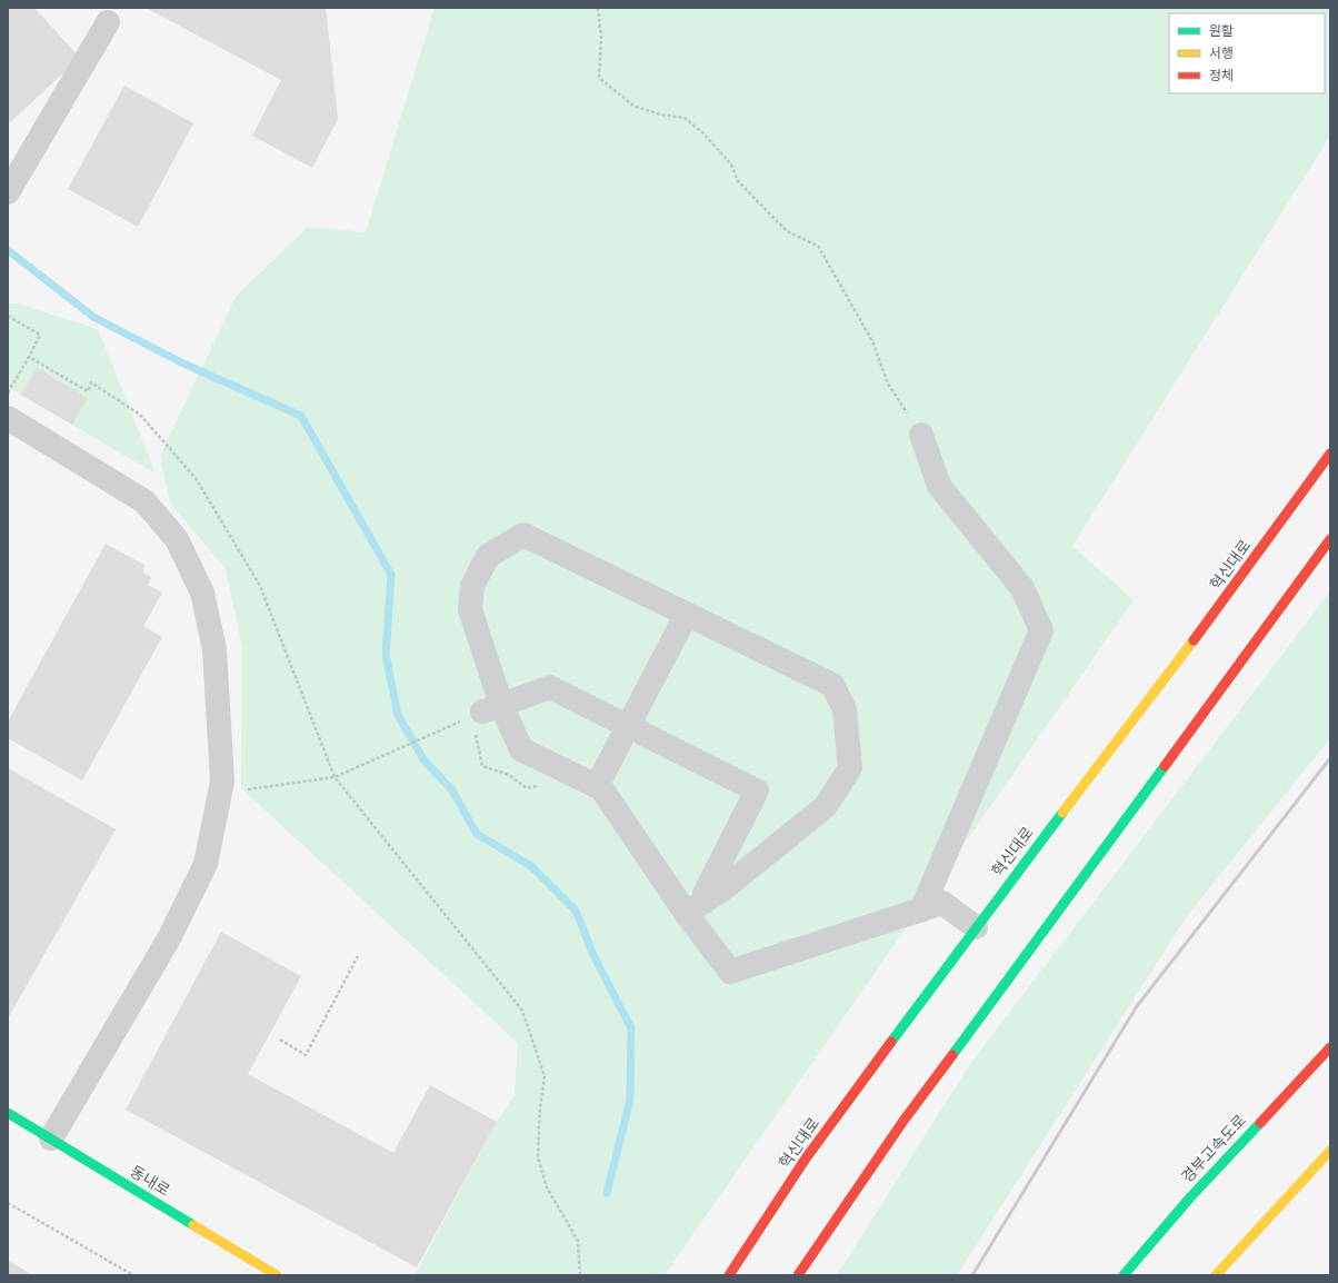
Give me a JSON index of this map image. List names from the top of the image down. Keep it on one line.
{"streets":{"main road":["혁신대로","경부고속도로","동내로"]},"legend":["원활","서행","정체"]}
